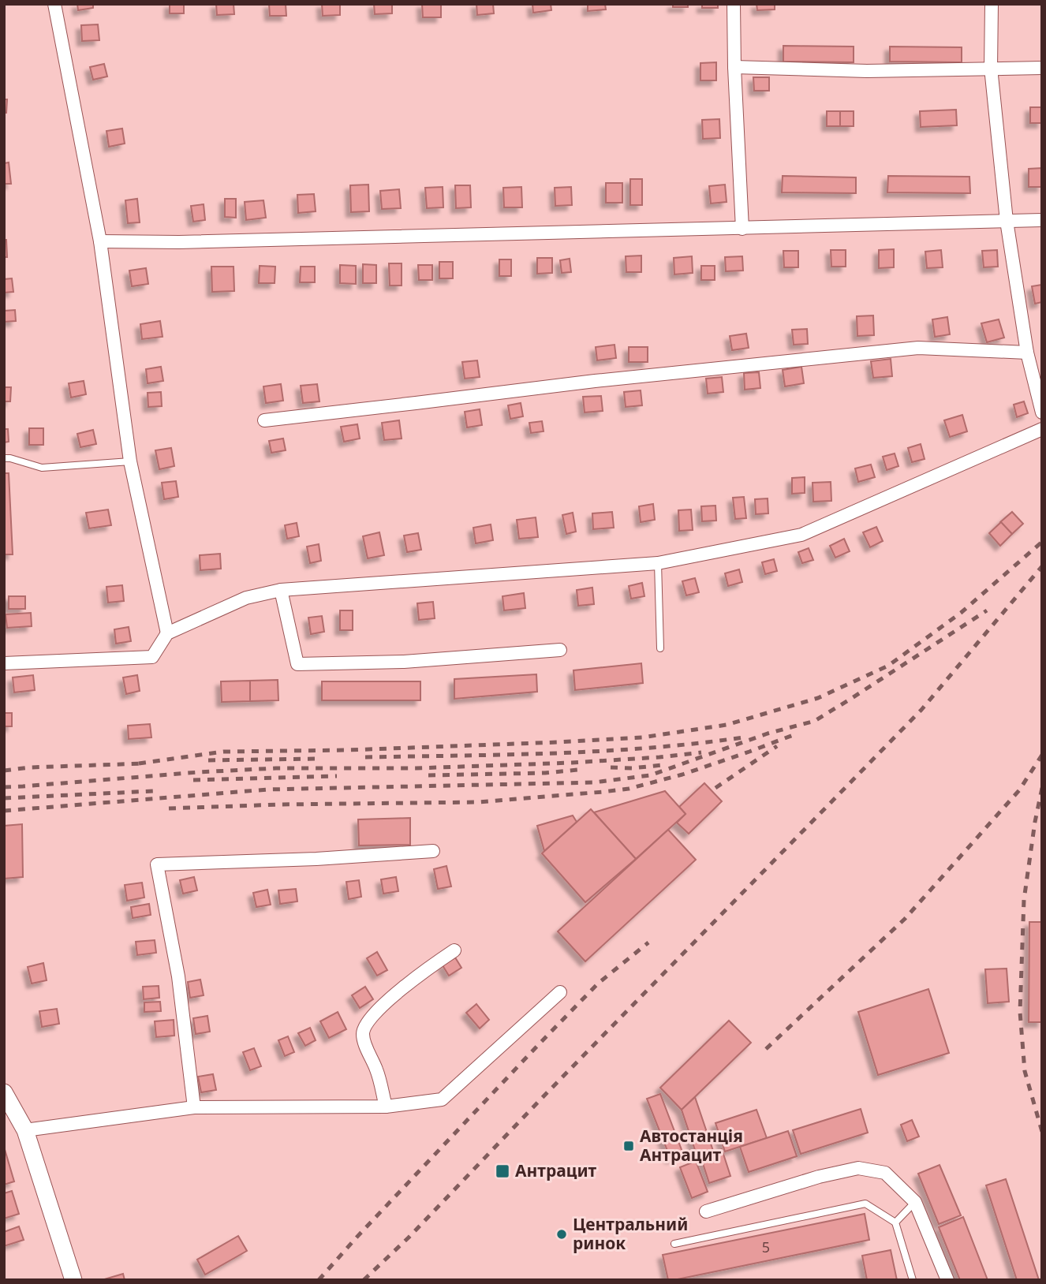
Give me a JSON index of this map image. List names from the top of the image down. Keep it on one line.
{"places":{"transit":["Автостанція Антрацит","Антрацит"],"other":["Центральний ринок"]},"house_numbers":["5"]}
